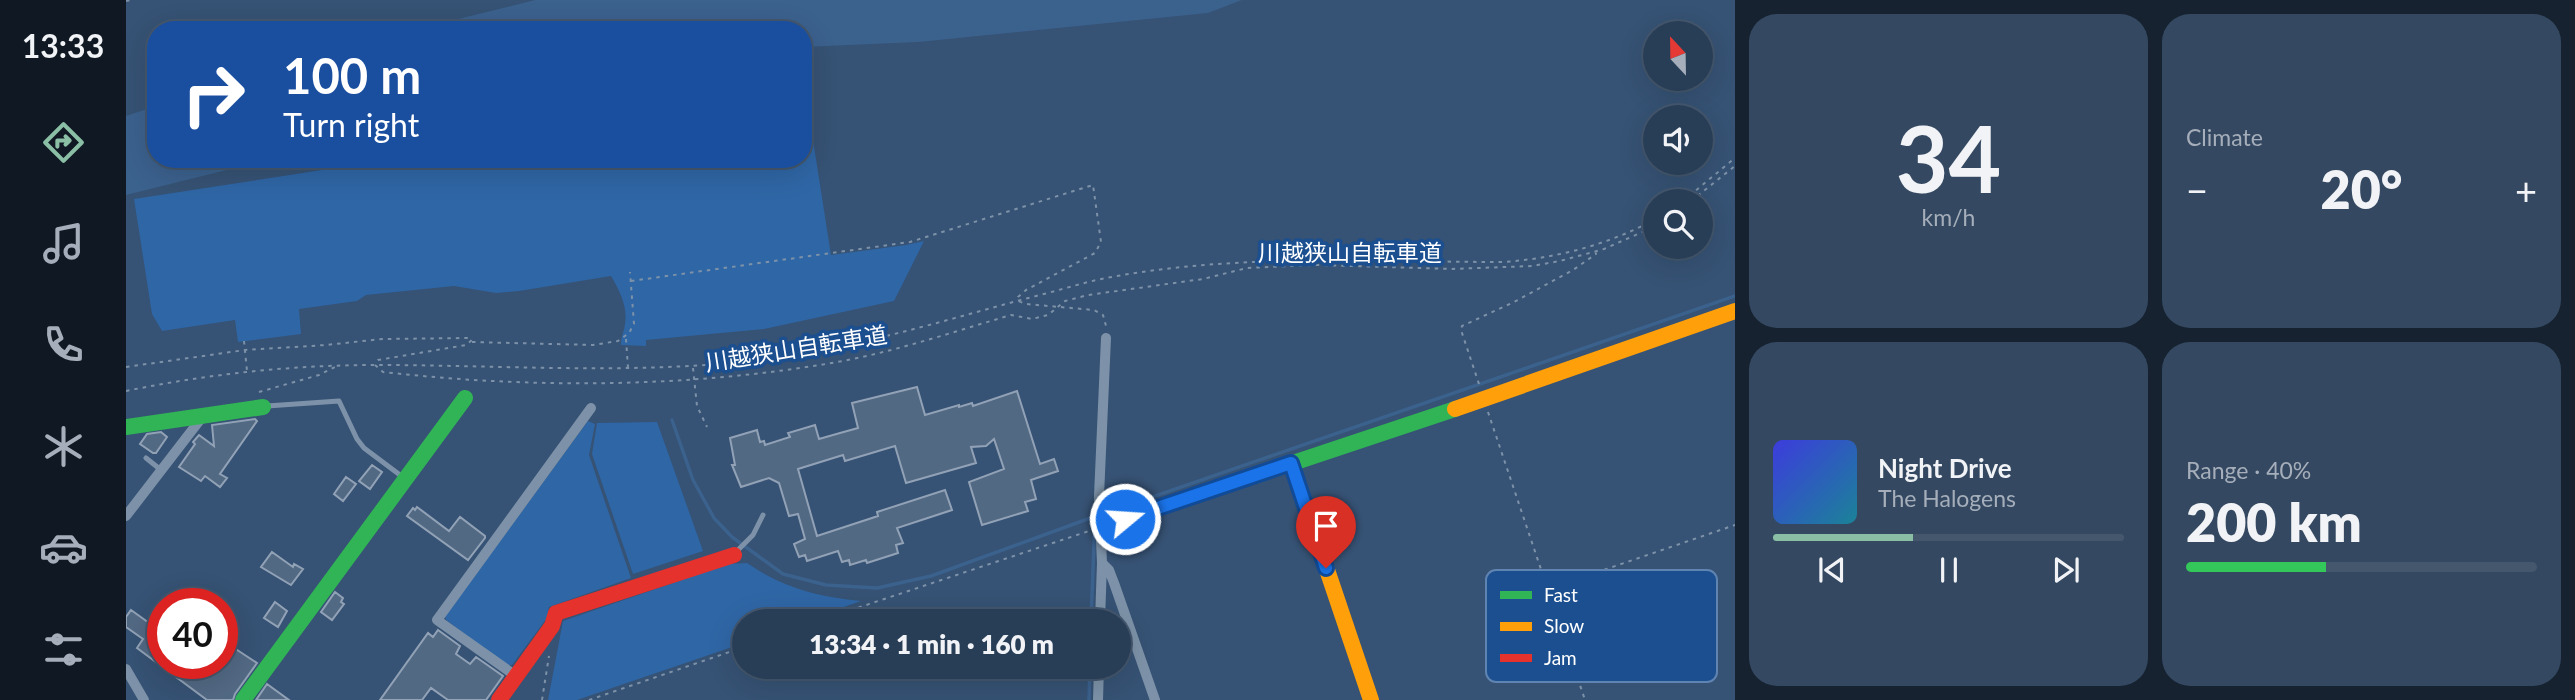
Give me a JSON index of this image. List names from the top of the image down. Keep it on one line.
{"streets":{"path":["川越狭山自転車道"]},"legend":["Fast","Slow","Jam"],"north":"top","page":{"tabs":"13:33","tile":[["34","km/h"],"Climate",["Range · 40%","200 km"]],"turn":["100 m","Turn right"],"heat":["−","20°","+"],"song":["Night Drive","The Halogens"],"limit":"40","trip":"13:34 · 1 min · 160 m"}}
